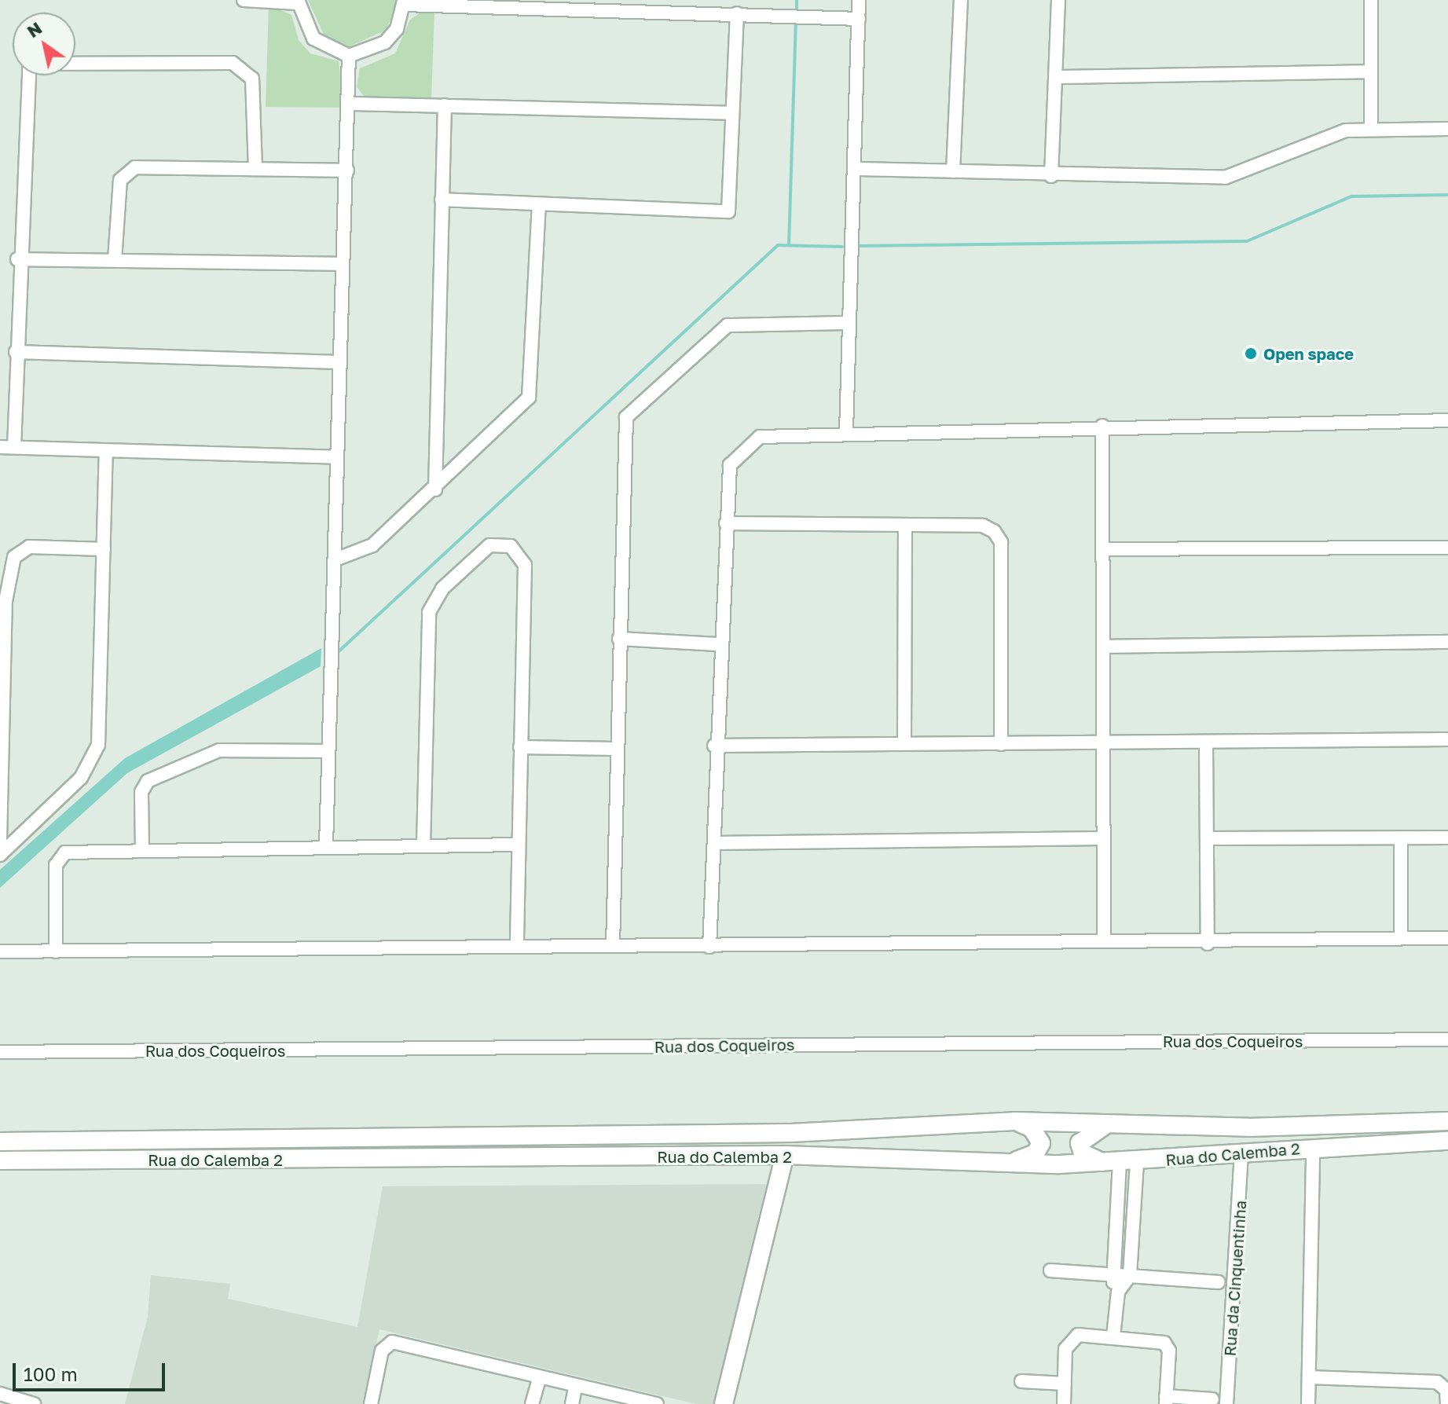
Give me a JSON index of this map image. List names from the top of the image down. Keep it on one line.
{"streets":{"main road":["Rua do Calemba 2"],"street":["Rua dos Coqueiros","Rua da Cinquentinha"]},"crossings":[["Rua do Calemba 2","Rua da Cinquentinha"]],"places":["Open space"],"scale_bar":"100 m","north":"top left"}
